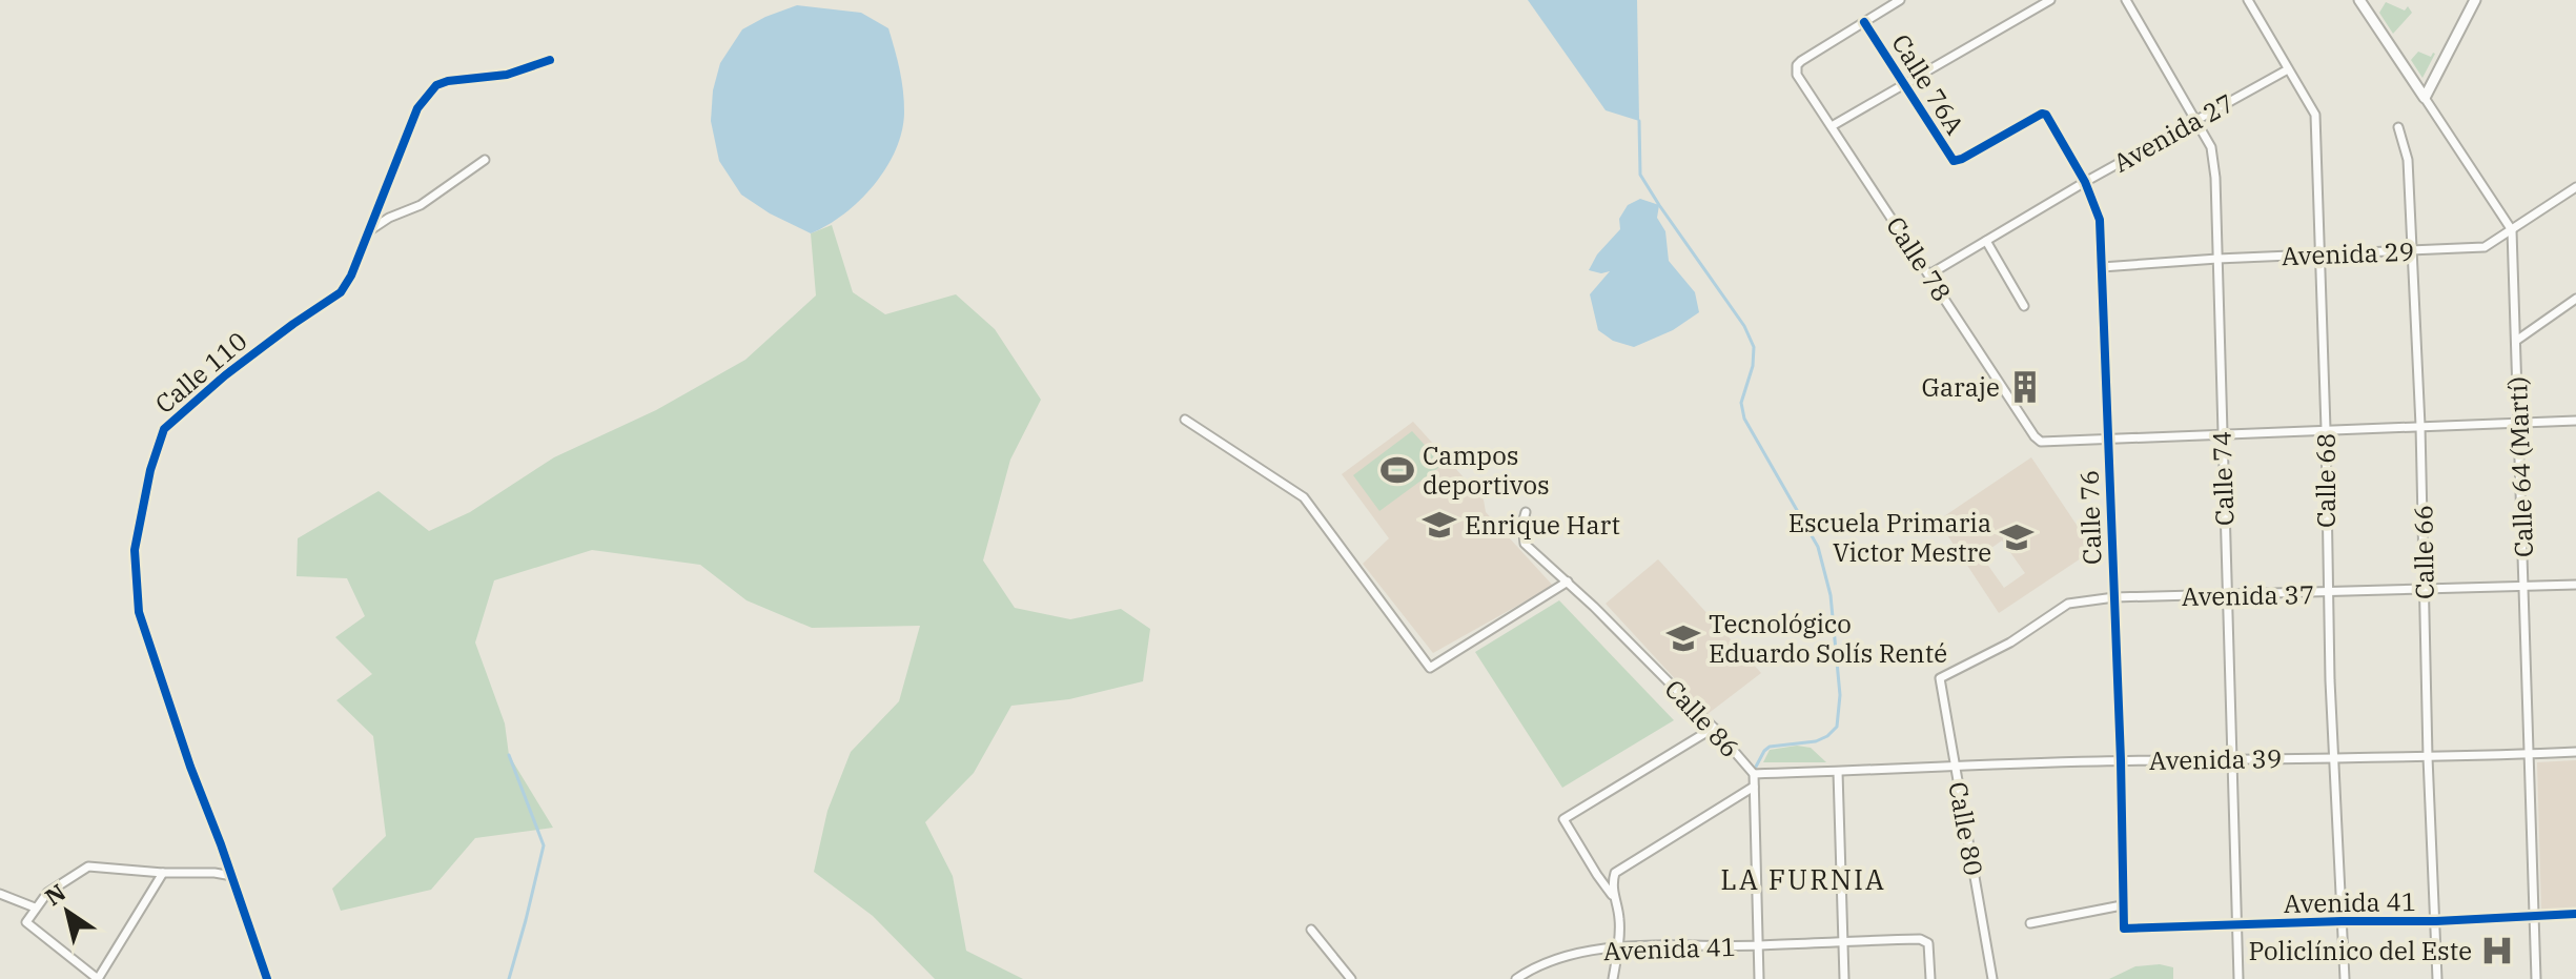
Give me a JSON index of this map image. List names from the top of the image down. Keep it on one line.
{"streets":{"street":["Calle 76A","Avenida 27","Avenida 29","Calle 78","Calle 110","Calle 64 (Martí)","Calle 74","Calle 68","Calle 76","Calle 66","Avenida 37","Calle 86","Avenida 39","Calle 80","Avenida 41"]},"crossings":[["Calle 76A","Calle 78"],["Calle 76A","Calle 76"],["Avenida 27","Calle 78"],["Avenida 27","Calle 74"],["Avenida 27","Calle 68"],["Avenida 27","Calle 76"],["Avenida 29","Calle 64 (Martí)"],["Avenida 29","Calle 74"],["Avenida 29","Calle 68"],["Avenida 29","Calle 76"],["Avenida 29","Calle 66"],["Calle 78","Calle 76"],["Calle 64 (Martí)","Avenida 37"],["Calle 64 (Martí)","Avenida 39"],["Calle 64 (Martí)","Avenida 41"],["Calle 74","Avenida 37"],["Calle 74","Avenida 39"],["Calle 74","Avenida 41"],["Calle 68","Avenida 37"],["Calle 68","Avenida 39"],["Calle 68","Avenida 41"],["Calle 76","Avenida 37"],["Calle 76","Avenida 39"],["Calle 76","Avenida 41"],["Calle 66","Avenida 37"],["Calle 66","Avenida 39"],["Calle 66","Avenida 41"],["Avenida 37","Calle 80"],["Calle 86","Avenida 39"],["Calle 86","Avenida 41"],["Avenida 39","Calle 80"]],"districts":["LA FURNIA"],"places":{"building":["Garaje"],"sports":["Campos deportivos"],"school or university":["Enrique Hart","Escuela Primaria Victor Mestre","Tecnológico Eduardo Solís Renté"],"hospital":["Policlínico del Este"]},"north":"top left"}
